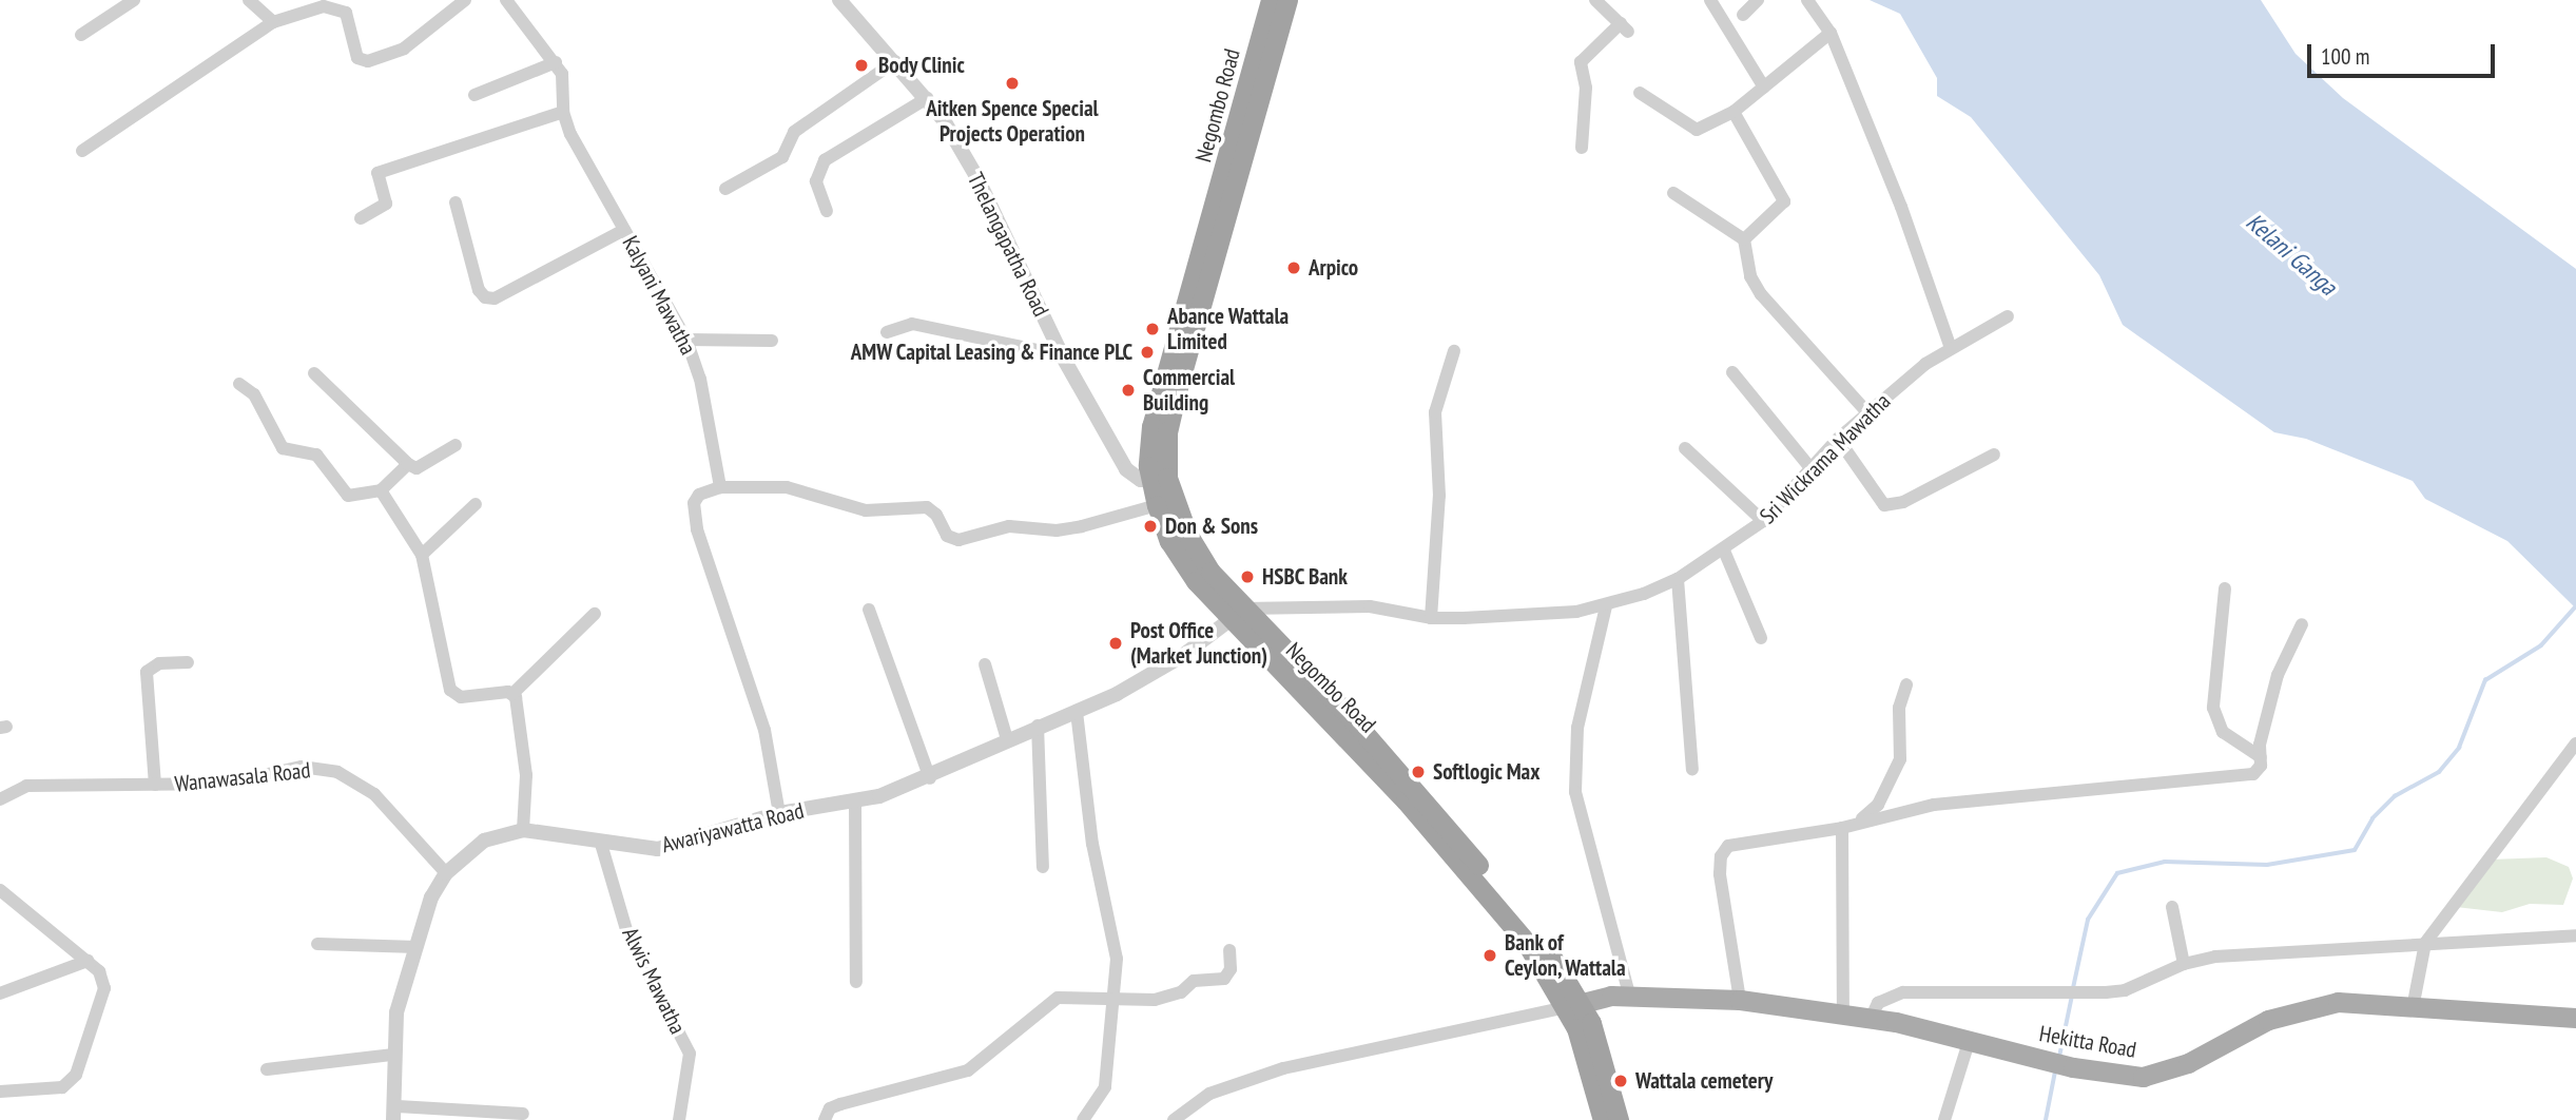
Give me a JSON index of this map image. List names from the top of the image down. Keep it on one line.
{"streets":{"highway":["Negombo Road"],"main road":["Hekitta Road"],"street":["Thelangapatha Road","Kalyani Mawatha","Sri Wickrama Mawatha","Wanawasala Road","Awariyawatta Road","Alwis Mawatha"]},"crossings":[["Negombo Road","Thelangapatha Road"],["Negombo Road","Sri Wickrama Mawatha"],["Negombo Road","Awariyawatta Road"],["Negombo Road","Hekitta Road"],["Sri Wickrama Mawatha","Awariyawatta Road"],["Wanawasala Road","Awariyawatta Road"],["Awariyawatta Road","Alwis Mawatha"]],"water":["Kelani Ganga"],"places":["Body Clinic","Aitken Spence Special Projects Operation","Arpico","Abance Wattala Limited","AMW Capital Leasing & Finance PLC","Commercial Building","Don & Sons","HSBC Bank","Post Office (Market Junction)","Softlogic Max","Bank of Ceylon, Wattala","Wattala cemetery"],"scale_bar":"100 m"}
